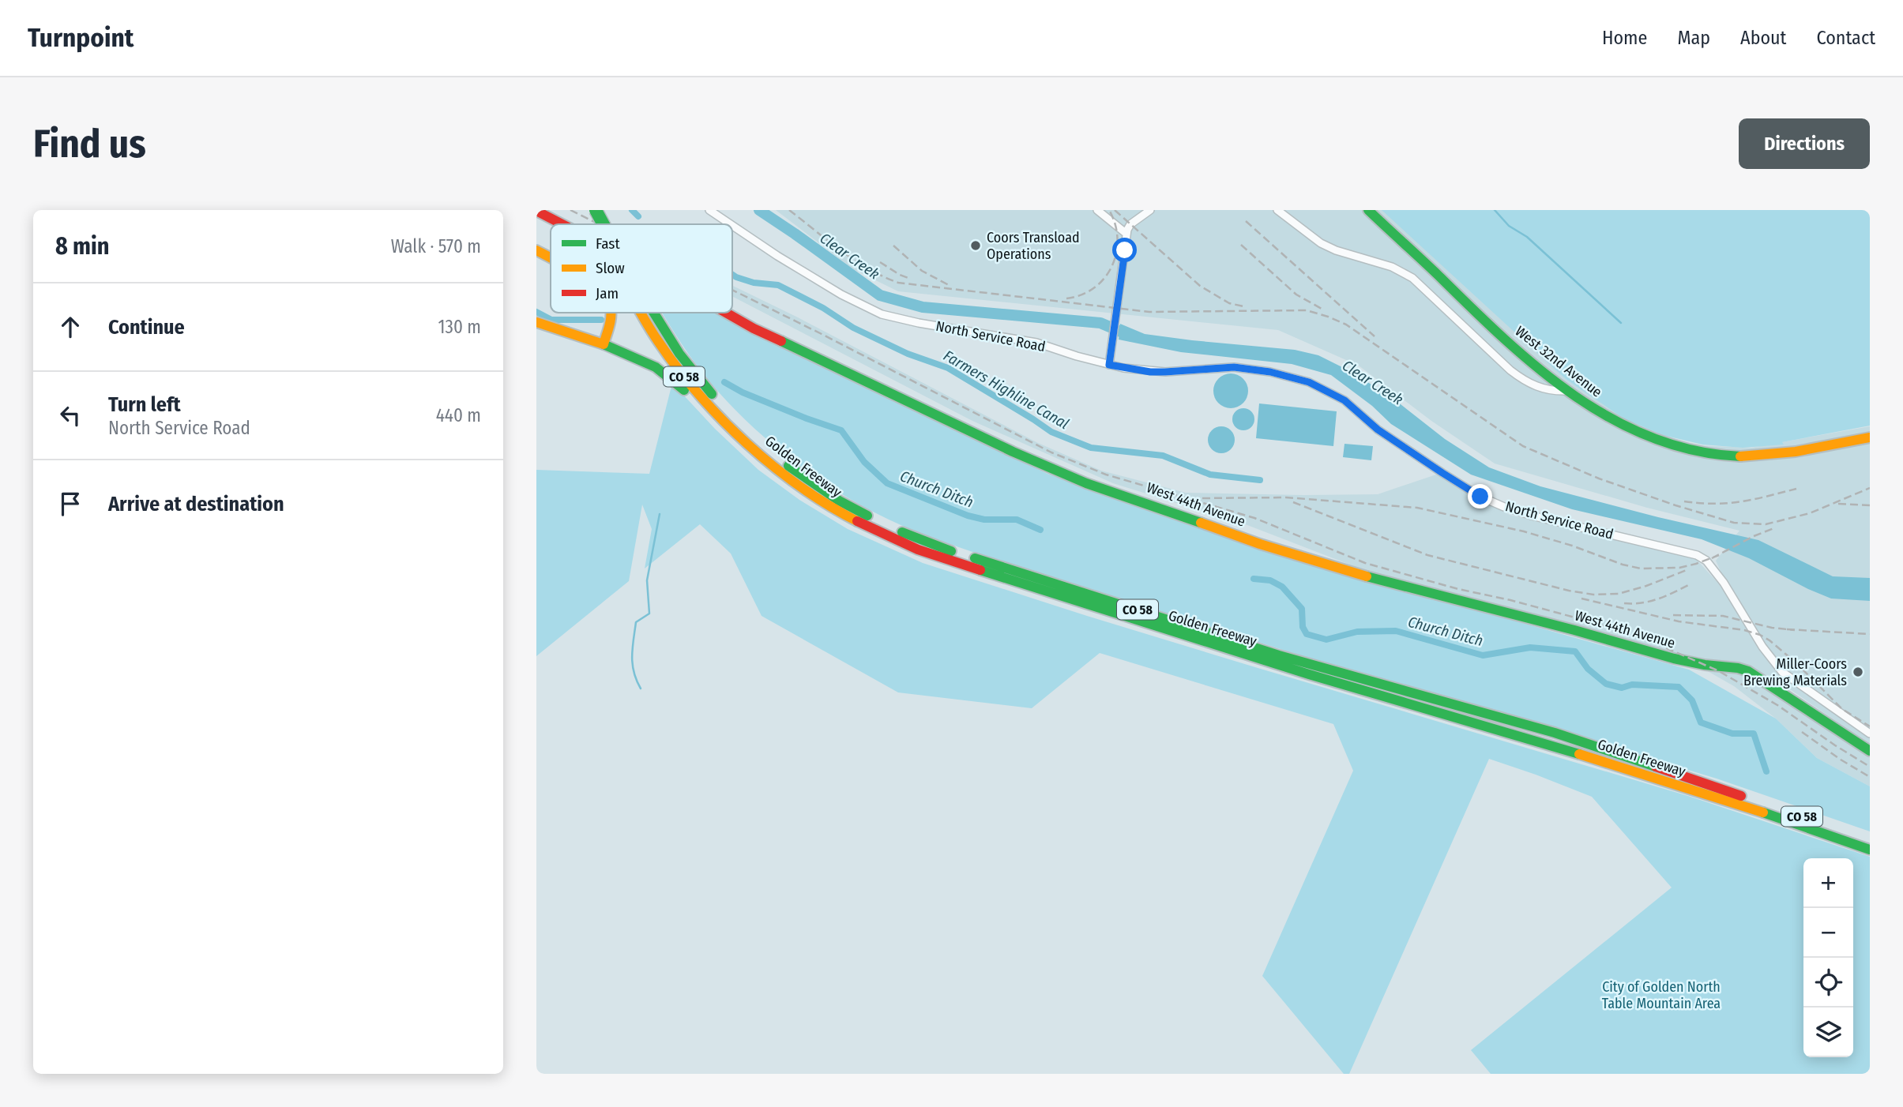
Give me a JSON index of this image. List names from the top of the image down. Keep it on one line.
{"streets":{"main road":["West 32nd Avenue","CO 58","Golden Freeway","West 44th Avenue"],"street":["North Service Road"]},"water":["Clear Creek","Farmers Highline Canal","Church Ditch"],"parks":["City of Golden North Table Mountain Area"],"places":["Coors Transload Operations","Miller-Coors Brewing Materials"],"legend":["Fast","Slow","Jam"],"page":{"header":"Turnpoint","nav":["Home","Map","About","Contact"],"buttons":"Directions","title":"Find us","heading":["8 min","Walk · 570 m"],"list":[["Continue","130 m"],["Turn left","North Service Road","440 m"],"Arrive at destination"],"map_buttons":["+","−"]}}
